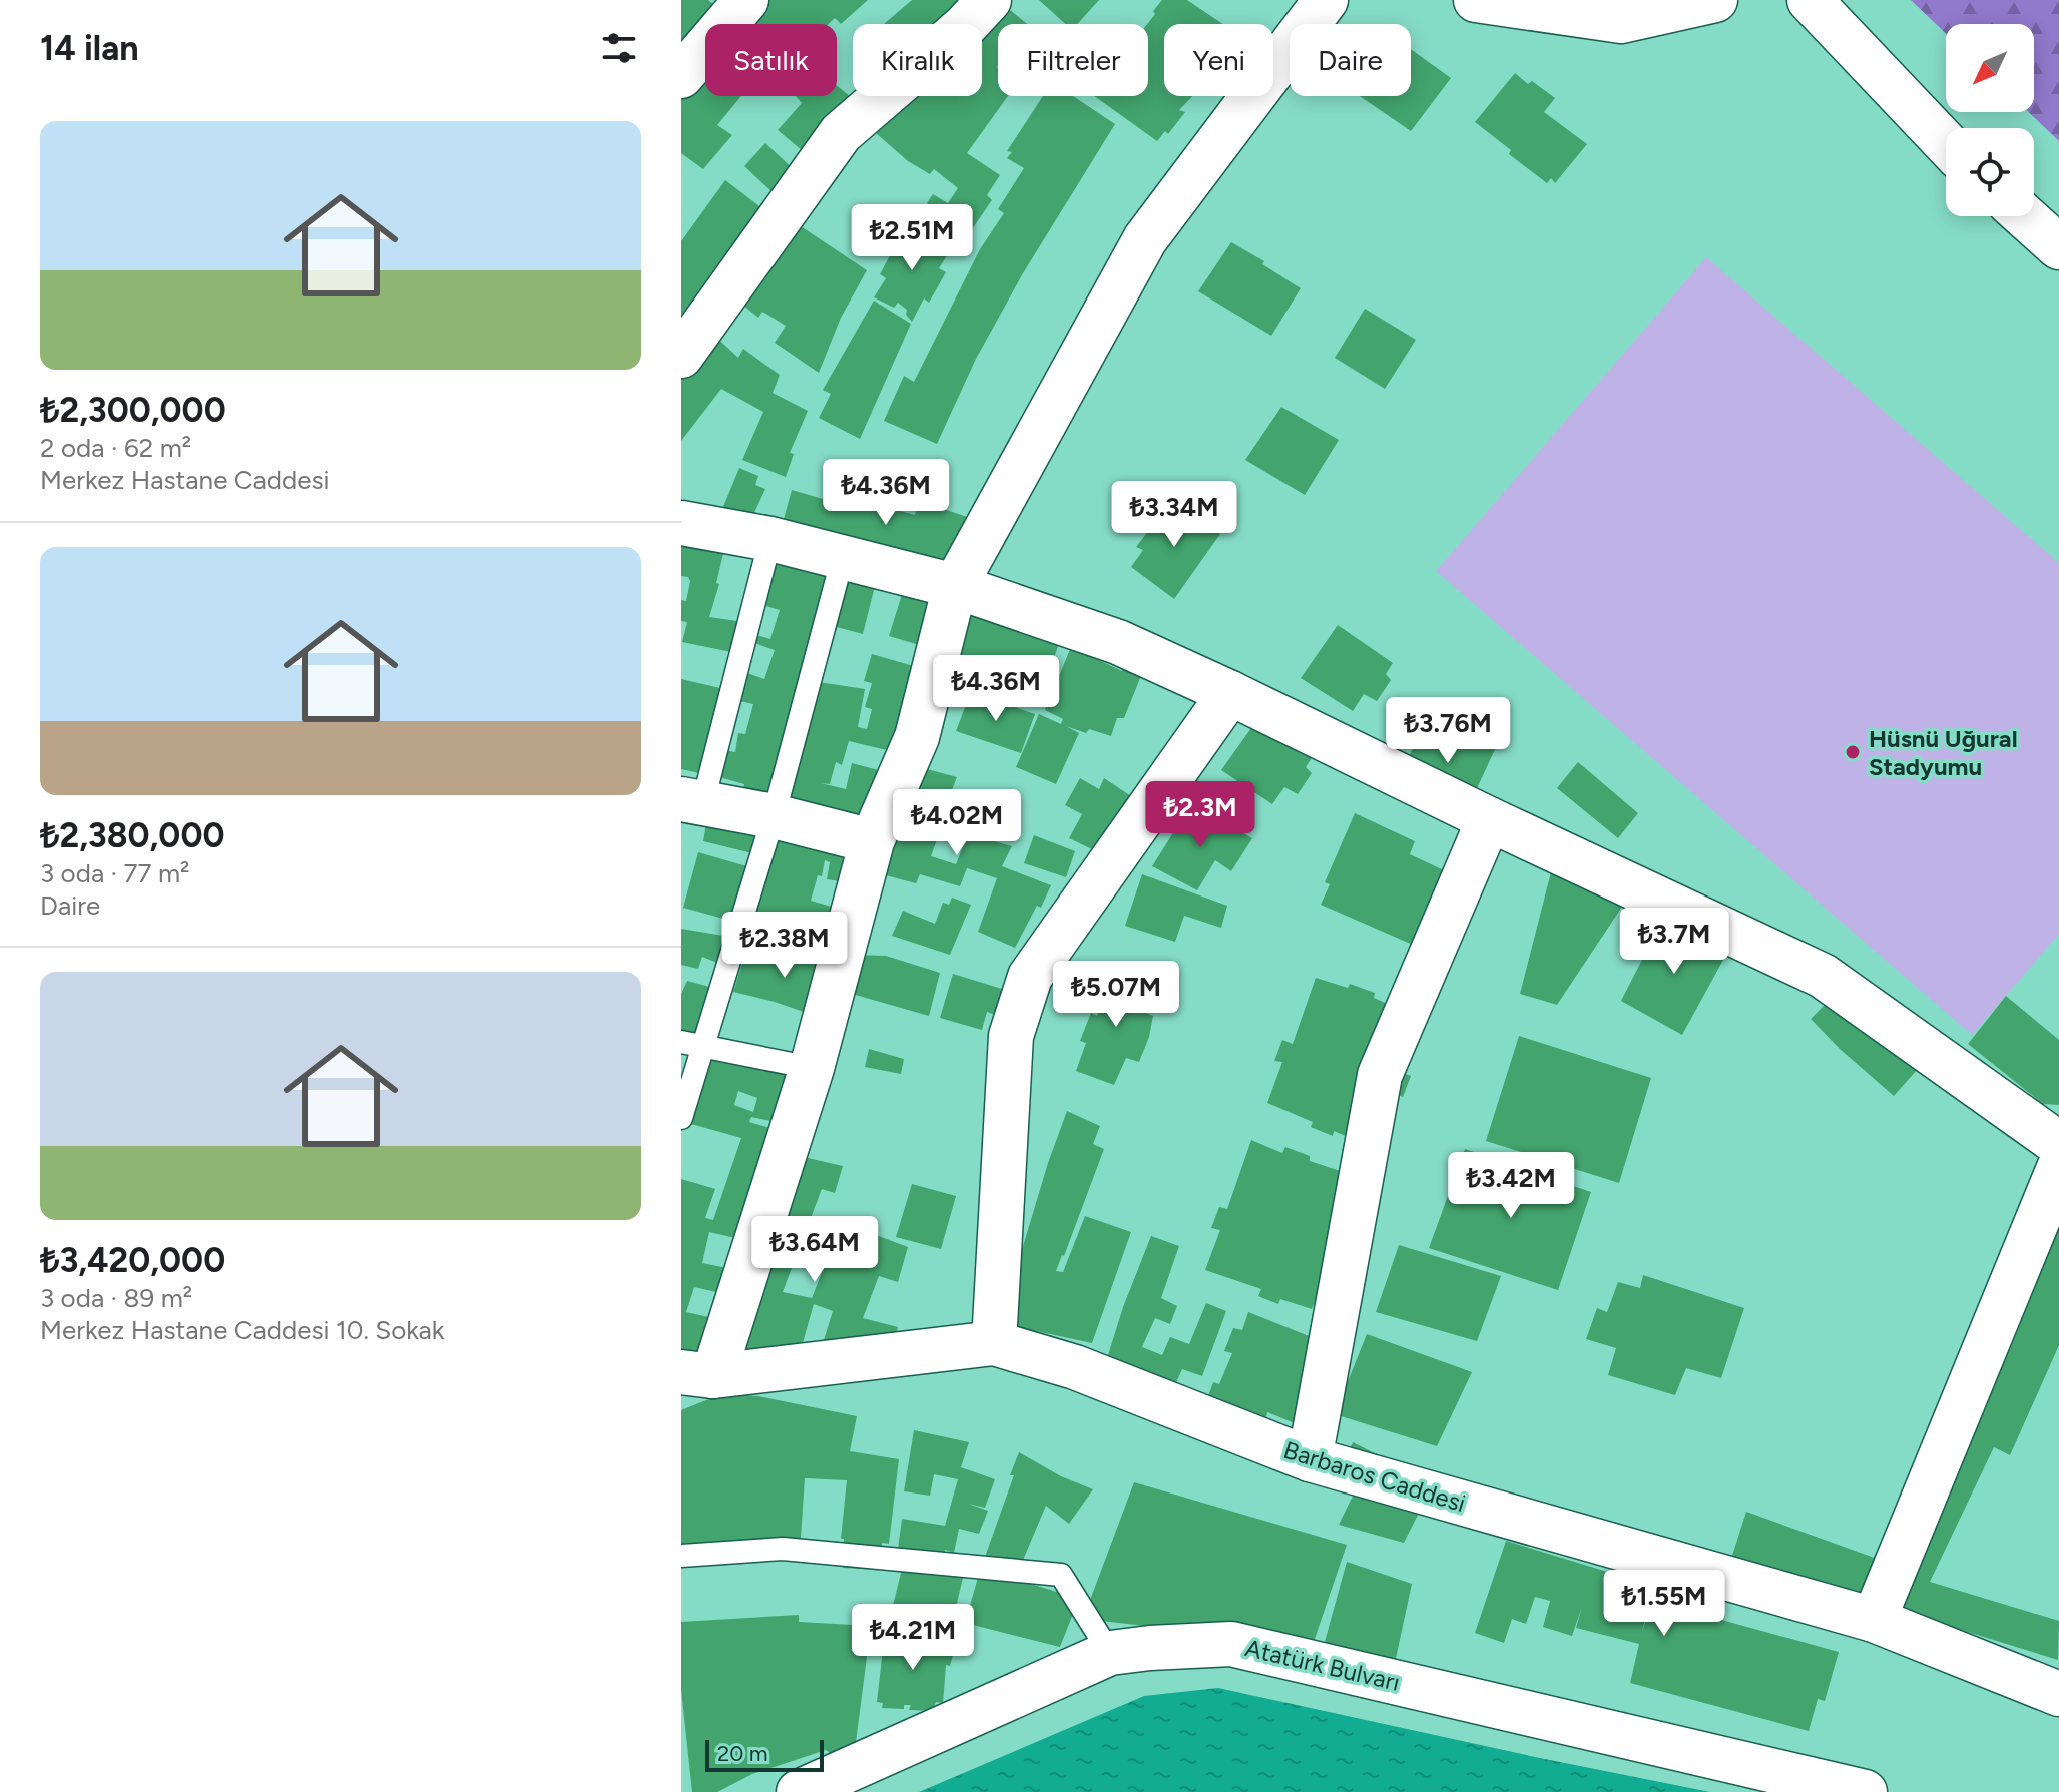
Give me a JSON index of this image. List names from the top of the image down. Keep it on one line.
{"streets":{"street":["Barbaros Caddesi","Atatürk Bulvarı"]},"places":["Hüsnü Uğural Stadyumu"],"scale_bar":"20 m","north":"bottom left","page":{"heading":"14 ilan","chip":["Satılık","Kiralık","Filtreler","Yeni","Daire"],"list":[{"name":"₺2,300,000","note":"2 oda · 62 m² · Merkez Hastane Caddesi"},{"name":"₺2,380,000","note":"3 oda · 77 m² · Daire"},{"name":"₺3,420,000","note":"3 oda · 89 m² · Merkez Hastane Caddesi 10. Sokak"}],"price":["₺2.51M","₺4.36M","₺3.34M","₺4.36M","₺3.76M","₺2.3M","₺4.02M","₺3.7M","₺2.38M","₺5.07M","₺3.42M","₺3.64M","₺1.55M","₺4.21M"],"scale":"20 m"}}
